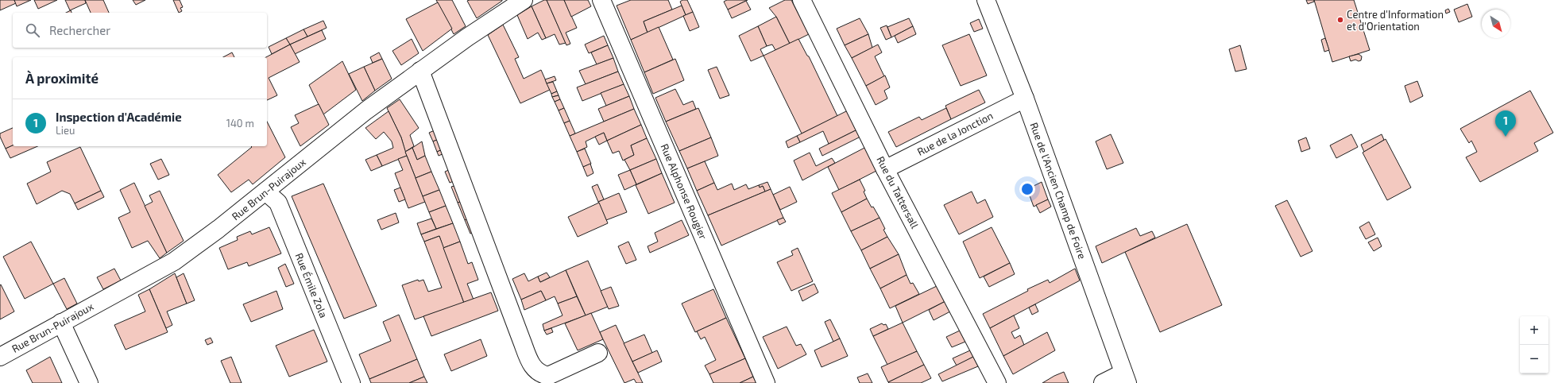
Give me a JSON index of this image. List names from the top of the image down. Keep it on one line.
{"streets":{"street":["Rue de la Jonction","Rue Brun-Puirajoux","Rue de l'Ancien Champ de Foire","Rue Alphonse Rougier","Rue du Tattersall","Rue Émile Zola"]},"crossings":[["Rue de la Jonction","Rue de l'Ancien Champ de Foire"],["Rue de la Jonction","Rue du Tattersall"],["Rue Brun-Puirajoux","Rue Émile Zola"]],"places":["Centre d'Information et d'Orientation"],"north":"bottom right","page":{"search":"Rechercher","heading":"À proximité","list":[{"mark":"1","name":"Inspection d'Académie","note":"Lieu","value":"140 m"}],"pins":"1","map_buttons":["+","−"]}}
